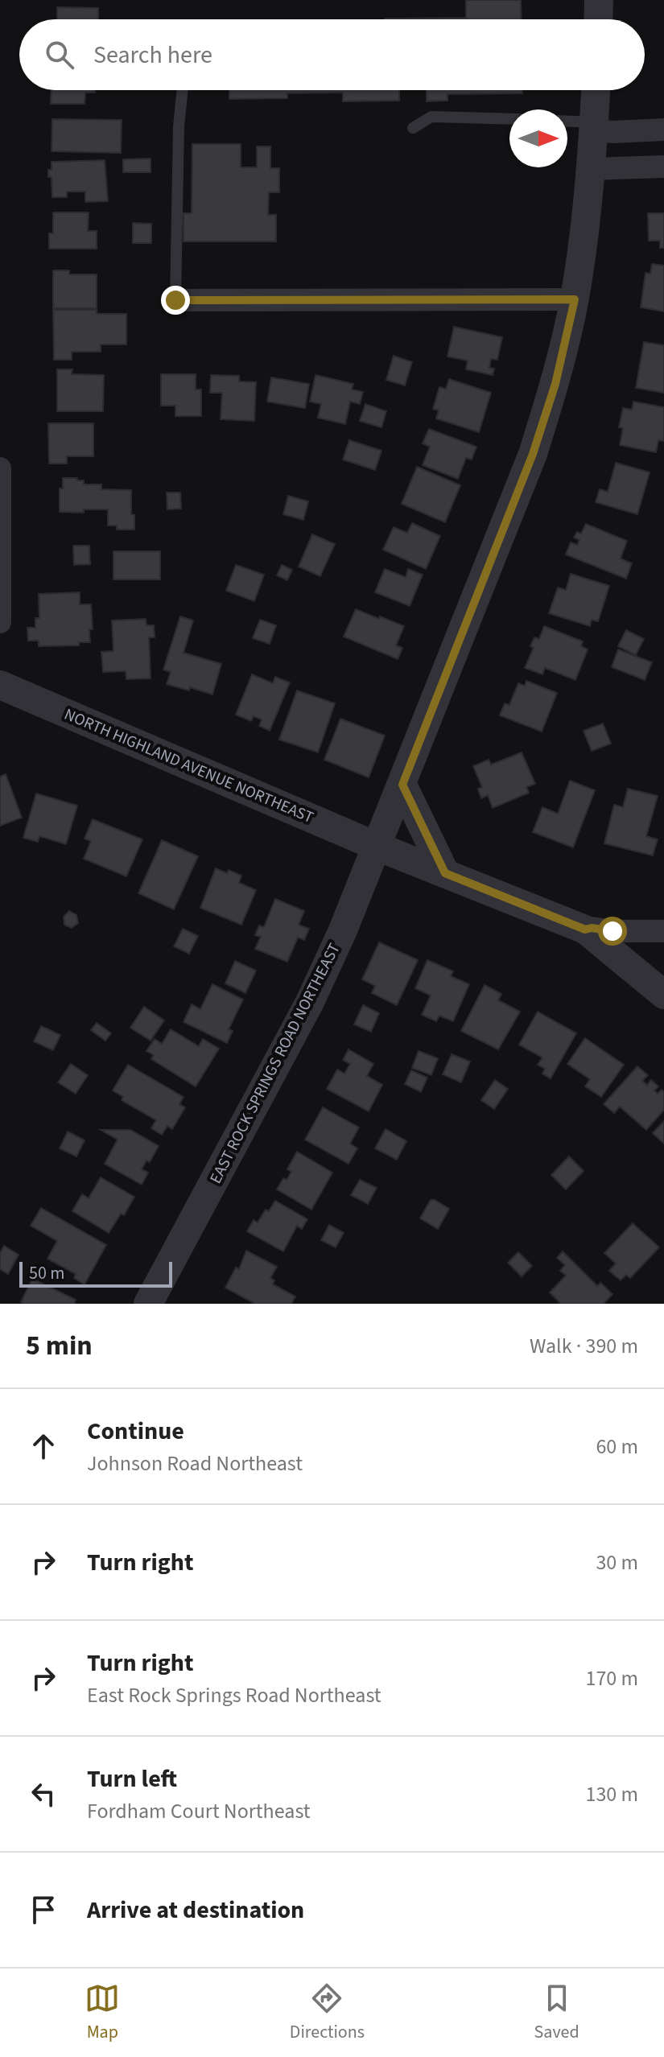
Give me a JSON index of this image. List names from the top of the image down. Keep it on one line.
{"streets":{"street":["NORTH HIGHLAND AVENUE NORTHEAST","EAST ROCK SPRINGS ROAD NORTHEAST"]},"crossings":[["NORTH HIGHLAND AVENUE NORTHEAST","EAST ROCK SPRINGS ROAD NORTHEAST"]],"scale_bar":"50 m","north":"right","page":{"search":"Search here","scale":"50 m","heading":["5 min","Walk · 390 m"],"list":[["Continue","Johnson Road Northeast","60 m"],["Turn right","30 m"],["Turn right","East Rock Springs Road Northeast","170 m"],["Turn left","Fordham Court Northeast","130 m"],"Arrive at destination"],"nav":["Map","Directions","Saved"]}}
